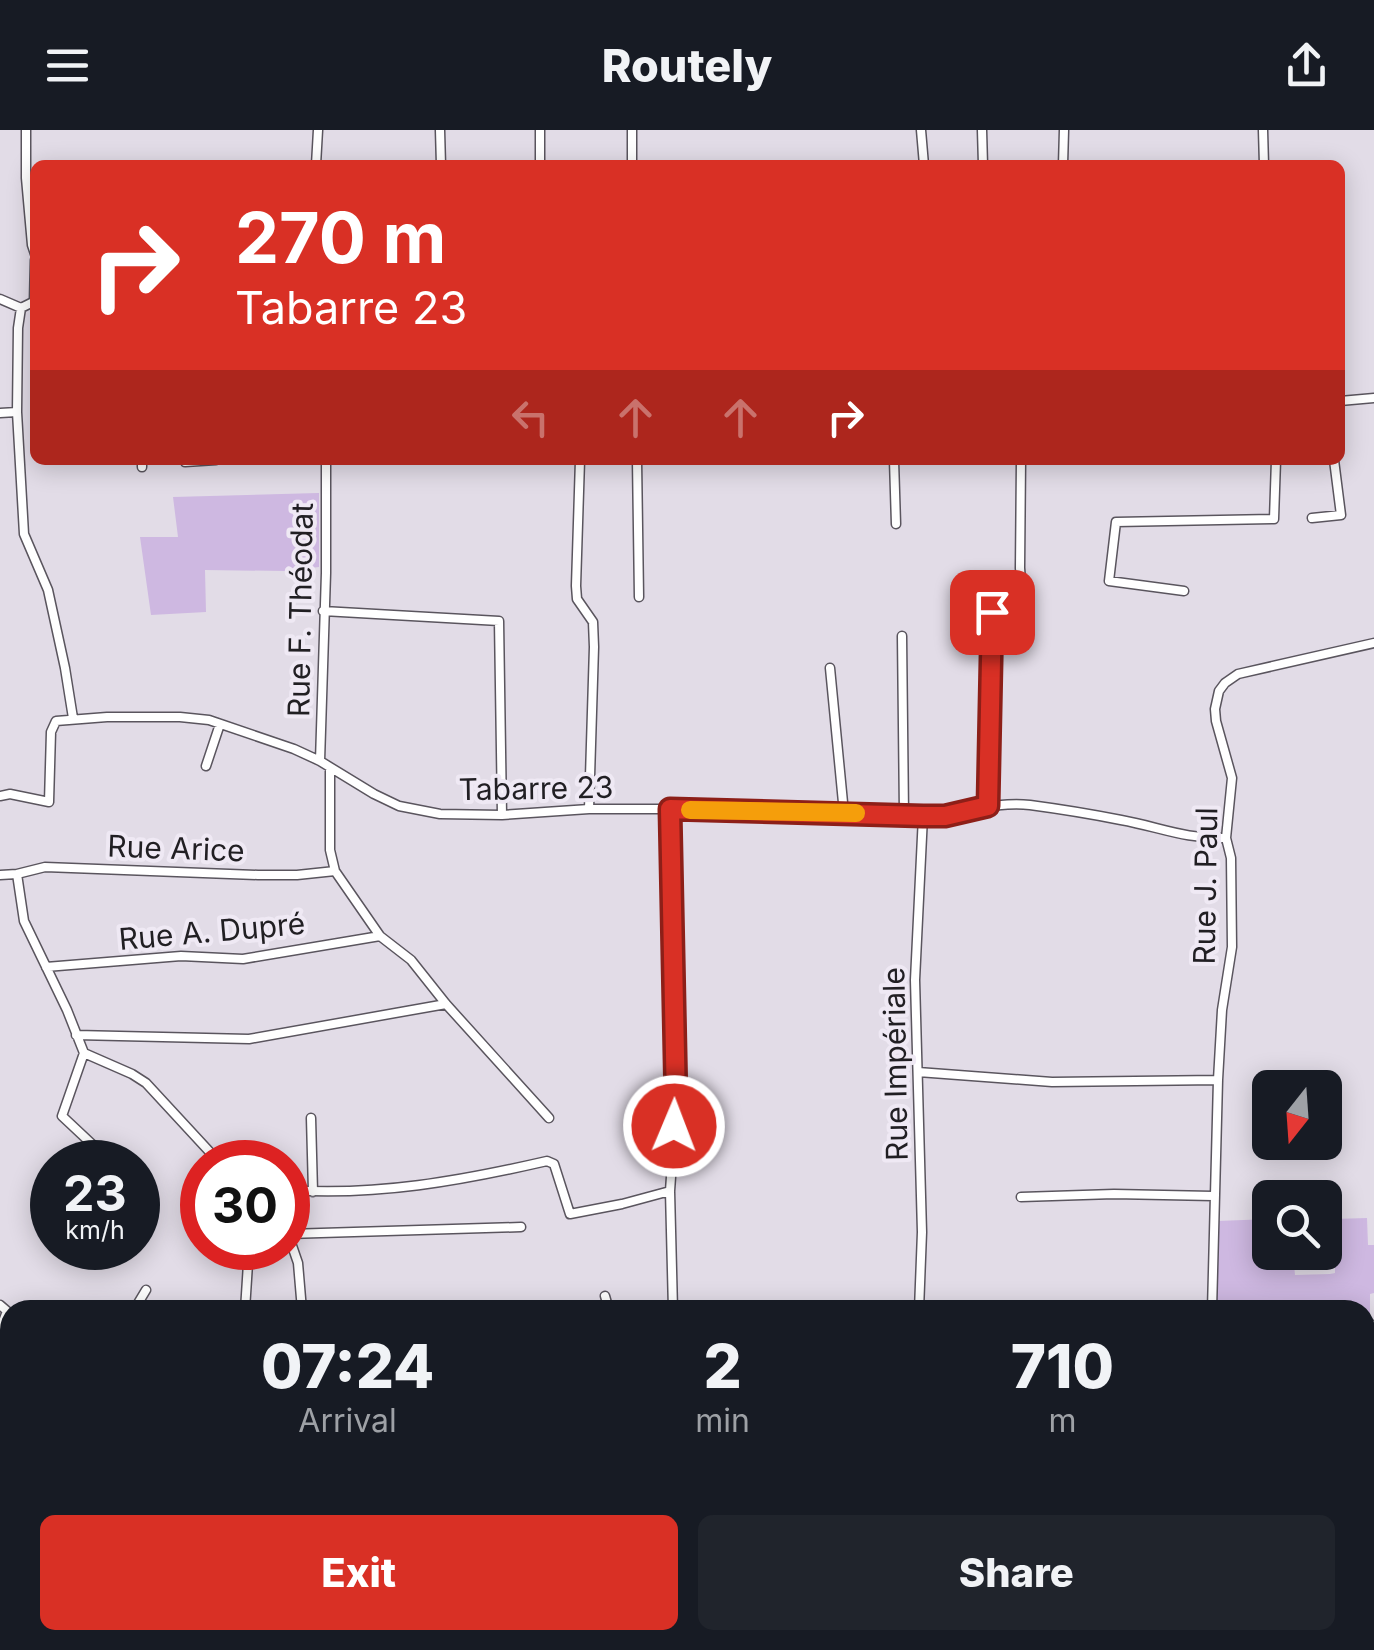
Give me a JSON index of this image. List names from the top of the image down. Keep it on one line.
{"streets":{"street":["Rue F. Théodat","Tabarre 23","Rue Arice","Rue J. Paul","Rue A. Dupré","Rue Impériale"]},"crossings":[["Rue F. Théodat","Tabarre 23"],["Tabarre 23","Rue J. Paul"],["Tabarre 23","Rue Impériale"]],"north":"bottom","page":{"header":"Routely","turn":["270 m","Tabarre 23"],"speed":"23 km/h","limit":"30","eta":["07:24","Arrival","2","min","710","m"],"buttons":["Exit","Share"]}}
